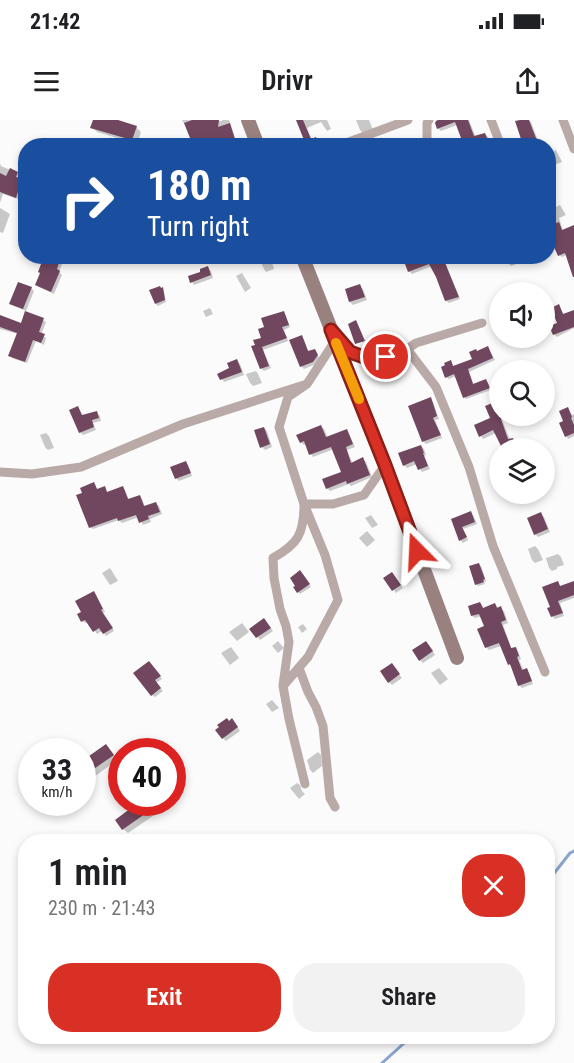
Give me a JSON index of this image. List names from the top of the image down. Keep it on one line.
{"page":{"status":"21:42","header":"Drivr","turn":["180 m","Turn right"],"speed":"33 km/h","limit":"40","heading":["1 min","230 m · 21:43"],"buttons":["Exit","Share"]}}
